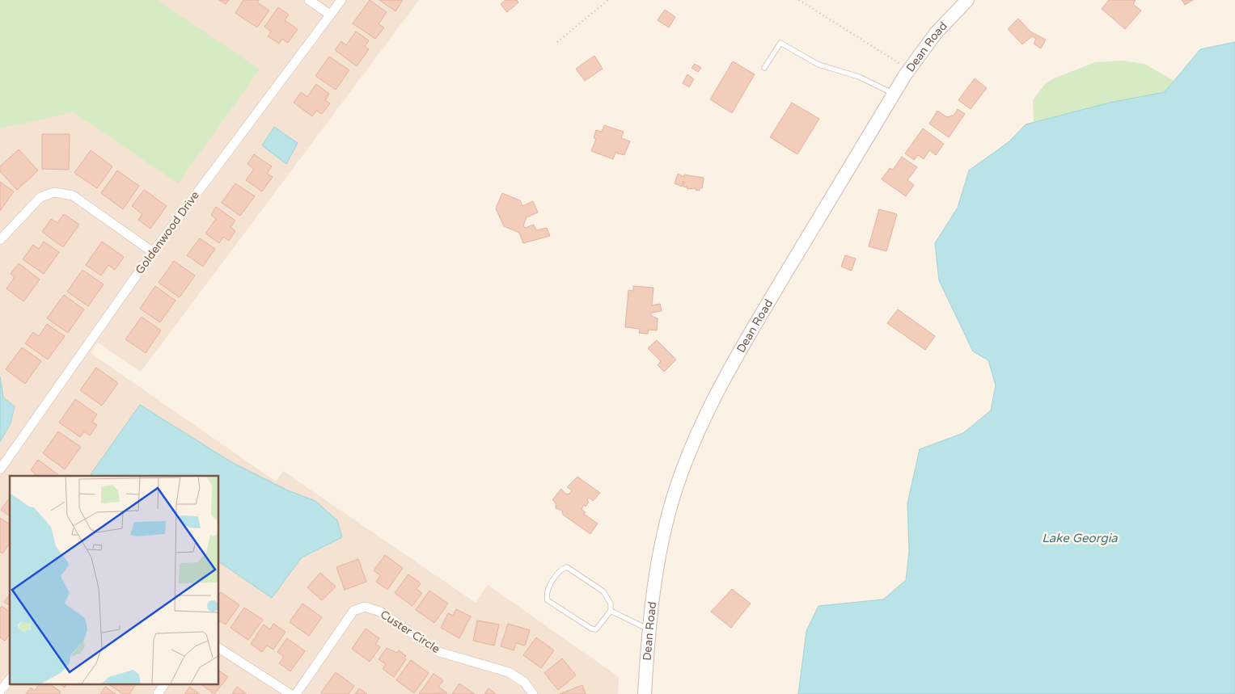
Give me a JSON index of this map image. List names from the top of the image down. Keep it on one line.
{"streets":{"main road":["Dean Road"],"street":["Goldenwood Drive","Custer Circle"]},"water":["Lake Georgia"]}
